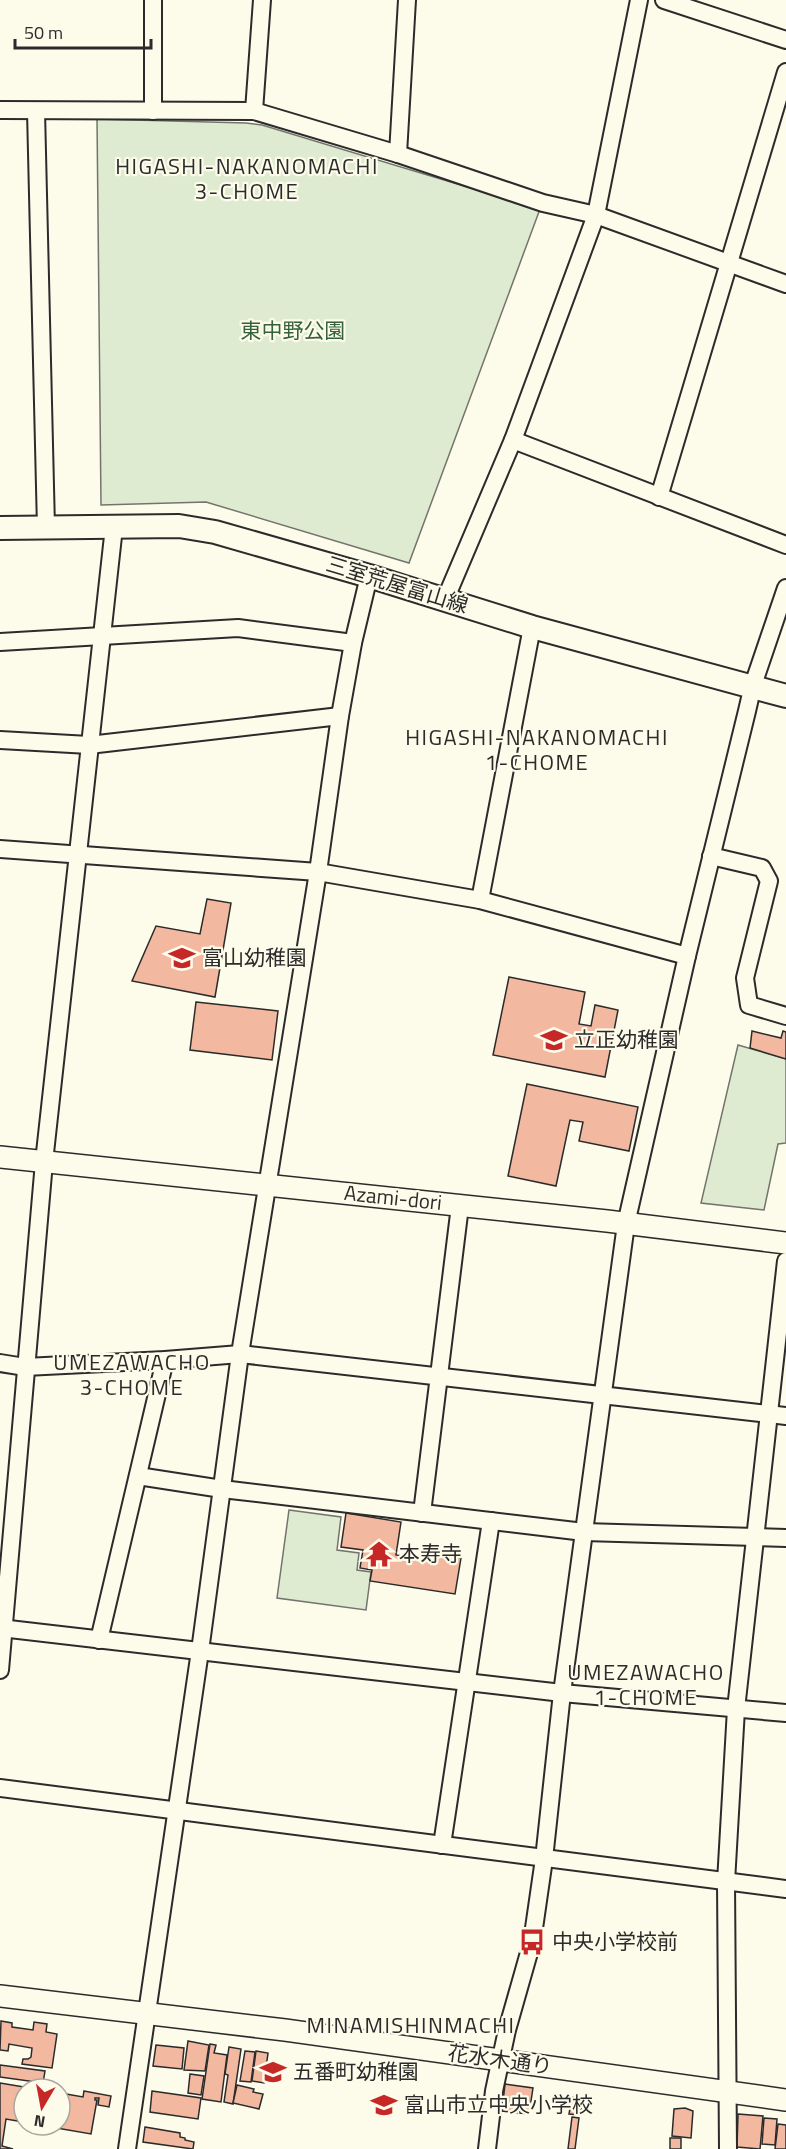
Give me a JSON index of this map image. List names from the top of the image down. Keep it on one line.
{"streets":{"main road":["三室荒屋富山線"],"street":["Azami-dori","花水木通り"]},"districts":["HIGASHI-NAKANOMACHI 3-CHOME","HIGASHI-NAKANOMACHI 1-CHOME","UMEZAWACHO 3-CHOME","UMEZAWACHO 1-CHOME","MINAMISHINMACHI"],"parks":["東中野公園"],"places":{"school or university":["富山幼稚園","立正幼稚園","五番町幼稚園","富山市立中央小学校"],"temple":["本寿寺"],"bus stop":["中央小学校前"]},"scale_bar":"50 m","north":"bottom"}
